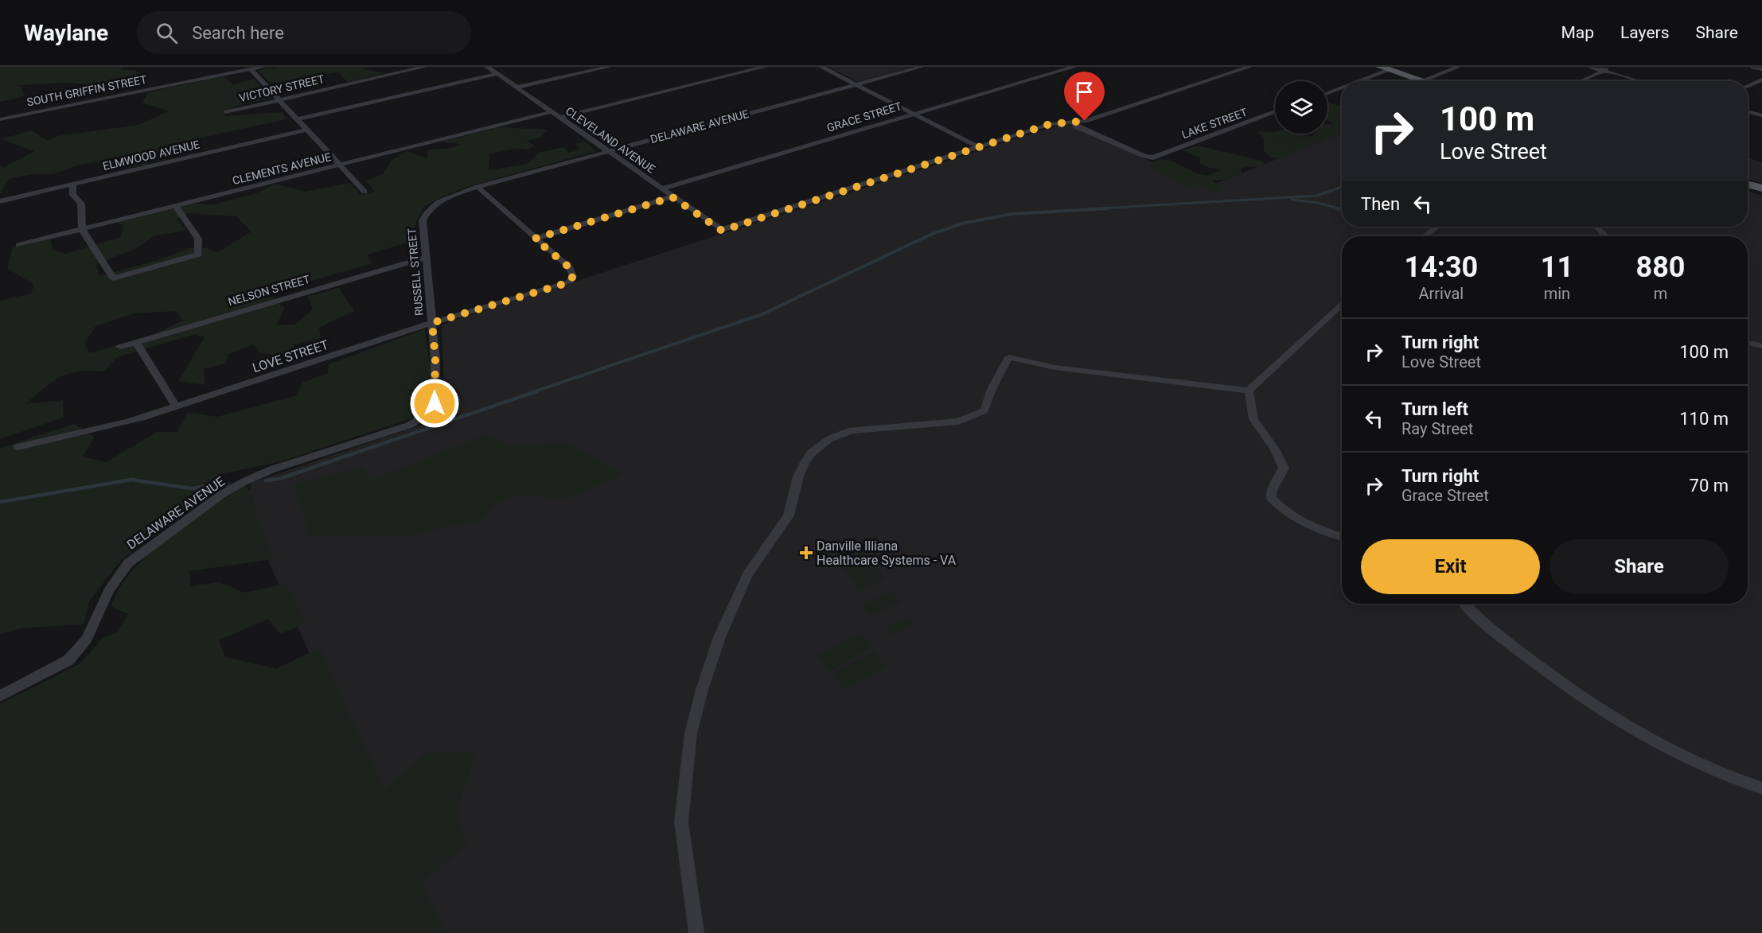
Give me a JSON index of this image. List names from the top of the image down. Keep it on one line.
{"streets":{"street":["VICTORY STREET","SOUTH GRIFFIN STREET","GRACE STREET","LAKE STREET","DELAWARE AVENUE","CLEVELAND AVENUE","ELMWOOD AVENUE","CLEMENTS AVENUE","RUSSELL STREET","NELSON STREET","LOVE STREET"]},"crossings":[["GRACE STREET","CLEVELAND AVENUE"],["DELAWARE AVENUE","CLEVELAND AVENUE"],["DELAWARE AVENUE","RUSSELL STREET"],["CLEVELAND AVENUE","CLEMENTS AVENUE"],["RUSSELL STREET","NELSON STREET"],["RUSSELL STREET","LOVE STREET"]],"places":{"health":["Danville Illiana Healthcare Systems - VA"]},"page":{"header":"Waylane","search":"Search here","nav":["Map","Layers","Share"],"turn":["100 m","Love Street"],"then":"Then","eta":["14:30","Arrival","11","min","880","m"],"list":[{"name":"Turn right","note":"Love Street","value":"100 m"},{"name":"Turn left","note":"Ray Street","value":"110 m"},{"name":"Turn right","note":"Grace Street","value":"70 m"}],"buttons":["Exit","Share"]}}
